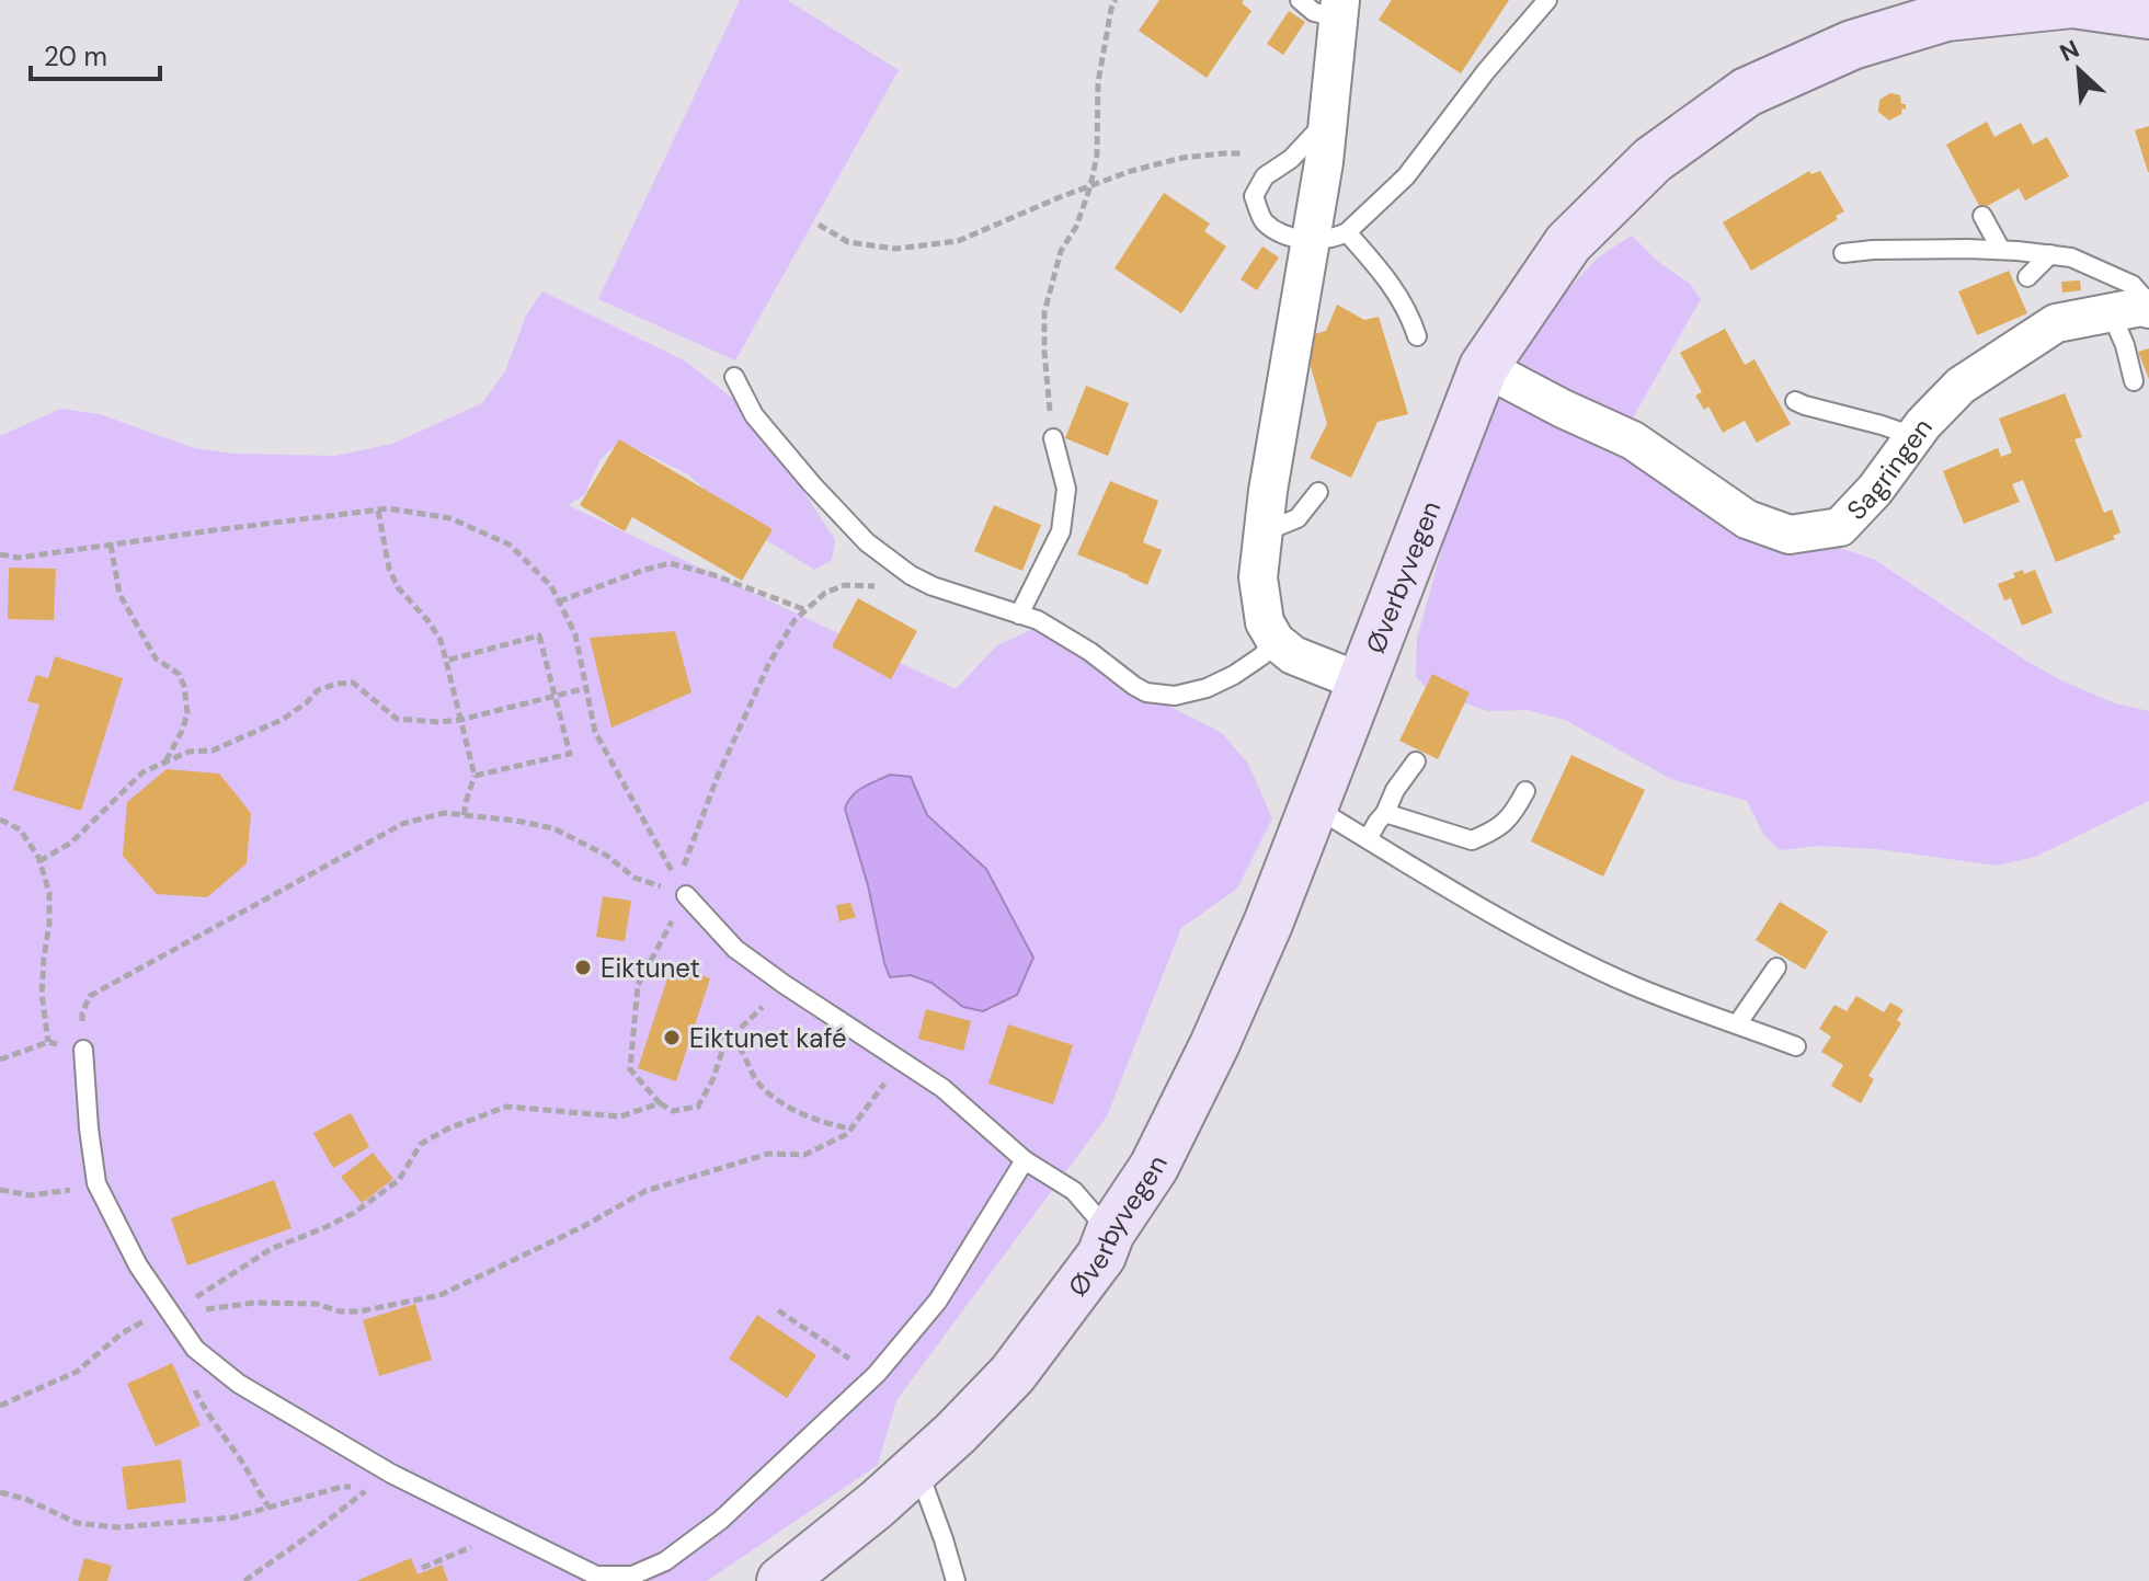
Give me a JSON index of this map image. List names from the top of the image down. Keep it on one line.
{"streets":{"main road":["Øverbyvegen"],"street":["Sagringen"]},"crossings":[["Sagringen","Øverbyvegen"]],"places":["Eiktunet","Eiktunet kafé"],"scale_bar":"20 m","north":"top left"}
